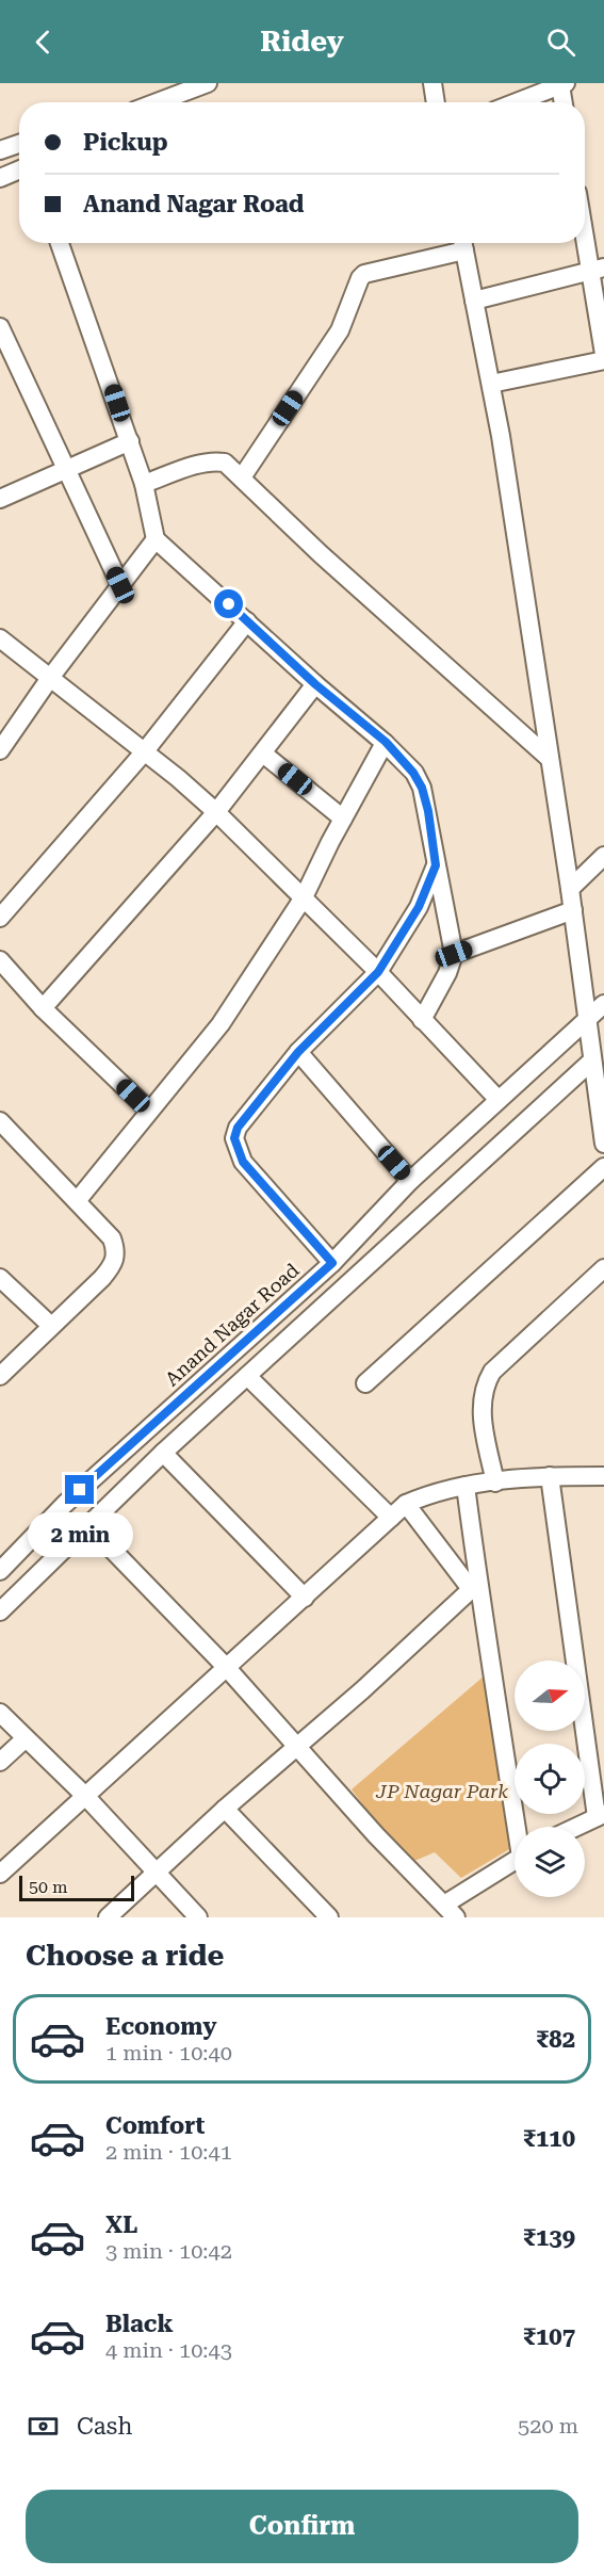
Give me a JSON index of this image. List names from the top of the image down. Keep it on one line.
{"streets":{"street":["Anand Nagar Road"]},"parks":["JP Nagar Park"],"scale_bar":"50 m","north":"right","page":{"header":"Ridey","banner":["Pickup","Anand Nagar Road"],"bubble":"2 min","scale":"50 m","heading":"Choose a ride","list":[{"name":"Economy","note":"1 min · 10:40","value":"₹82"},{"name":"Comfort","note":"2 min · 10:41","value":"₹110"},{"name":"XL","note":"3 min · 10:42","value":"₹139"},{"name":"Black","note":"4 min · 10:43","value":"₹107"}],"pay":["Cash","520 m"],"buttons":"Confirm"}}
